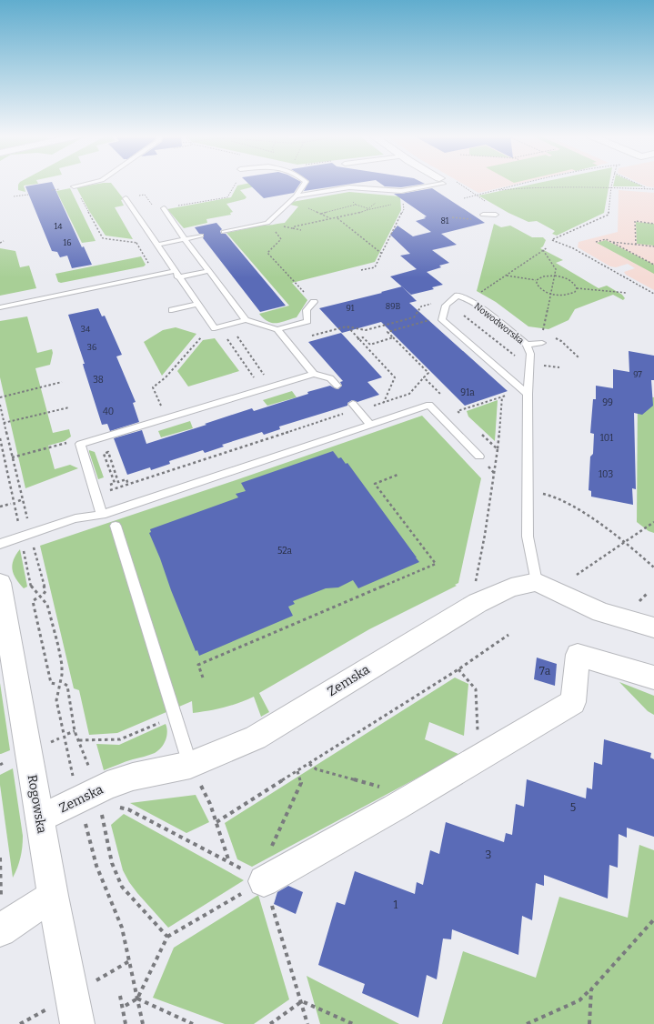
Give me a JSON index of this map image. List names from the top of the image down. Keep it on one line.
{"streets":{"street":["Zemska","Rogowska"],"lane":["Nowodworska"]},"crossings":[["Nowodworska","Zemska"],["Zemska","Rogowska"]],"house_numbers":["81","14","16","89B","91","34","36","97","38","91a","99","40","101","103","52a","7a","5","3","1"]}
